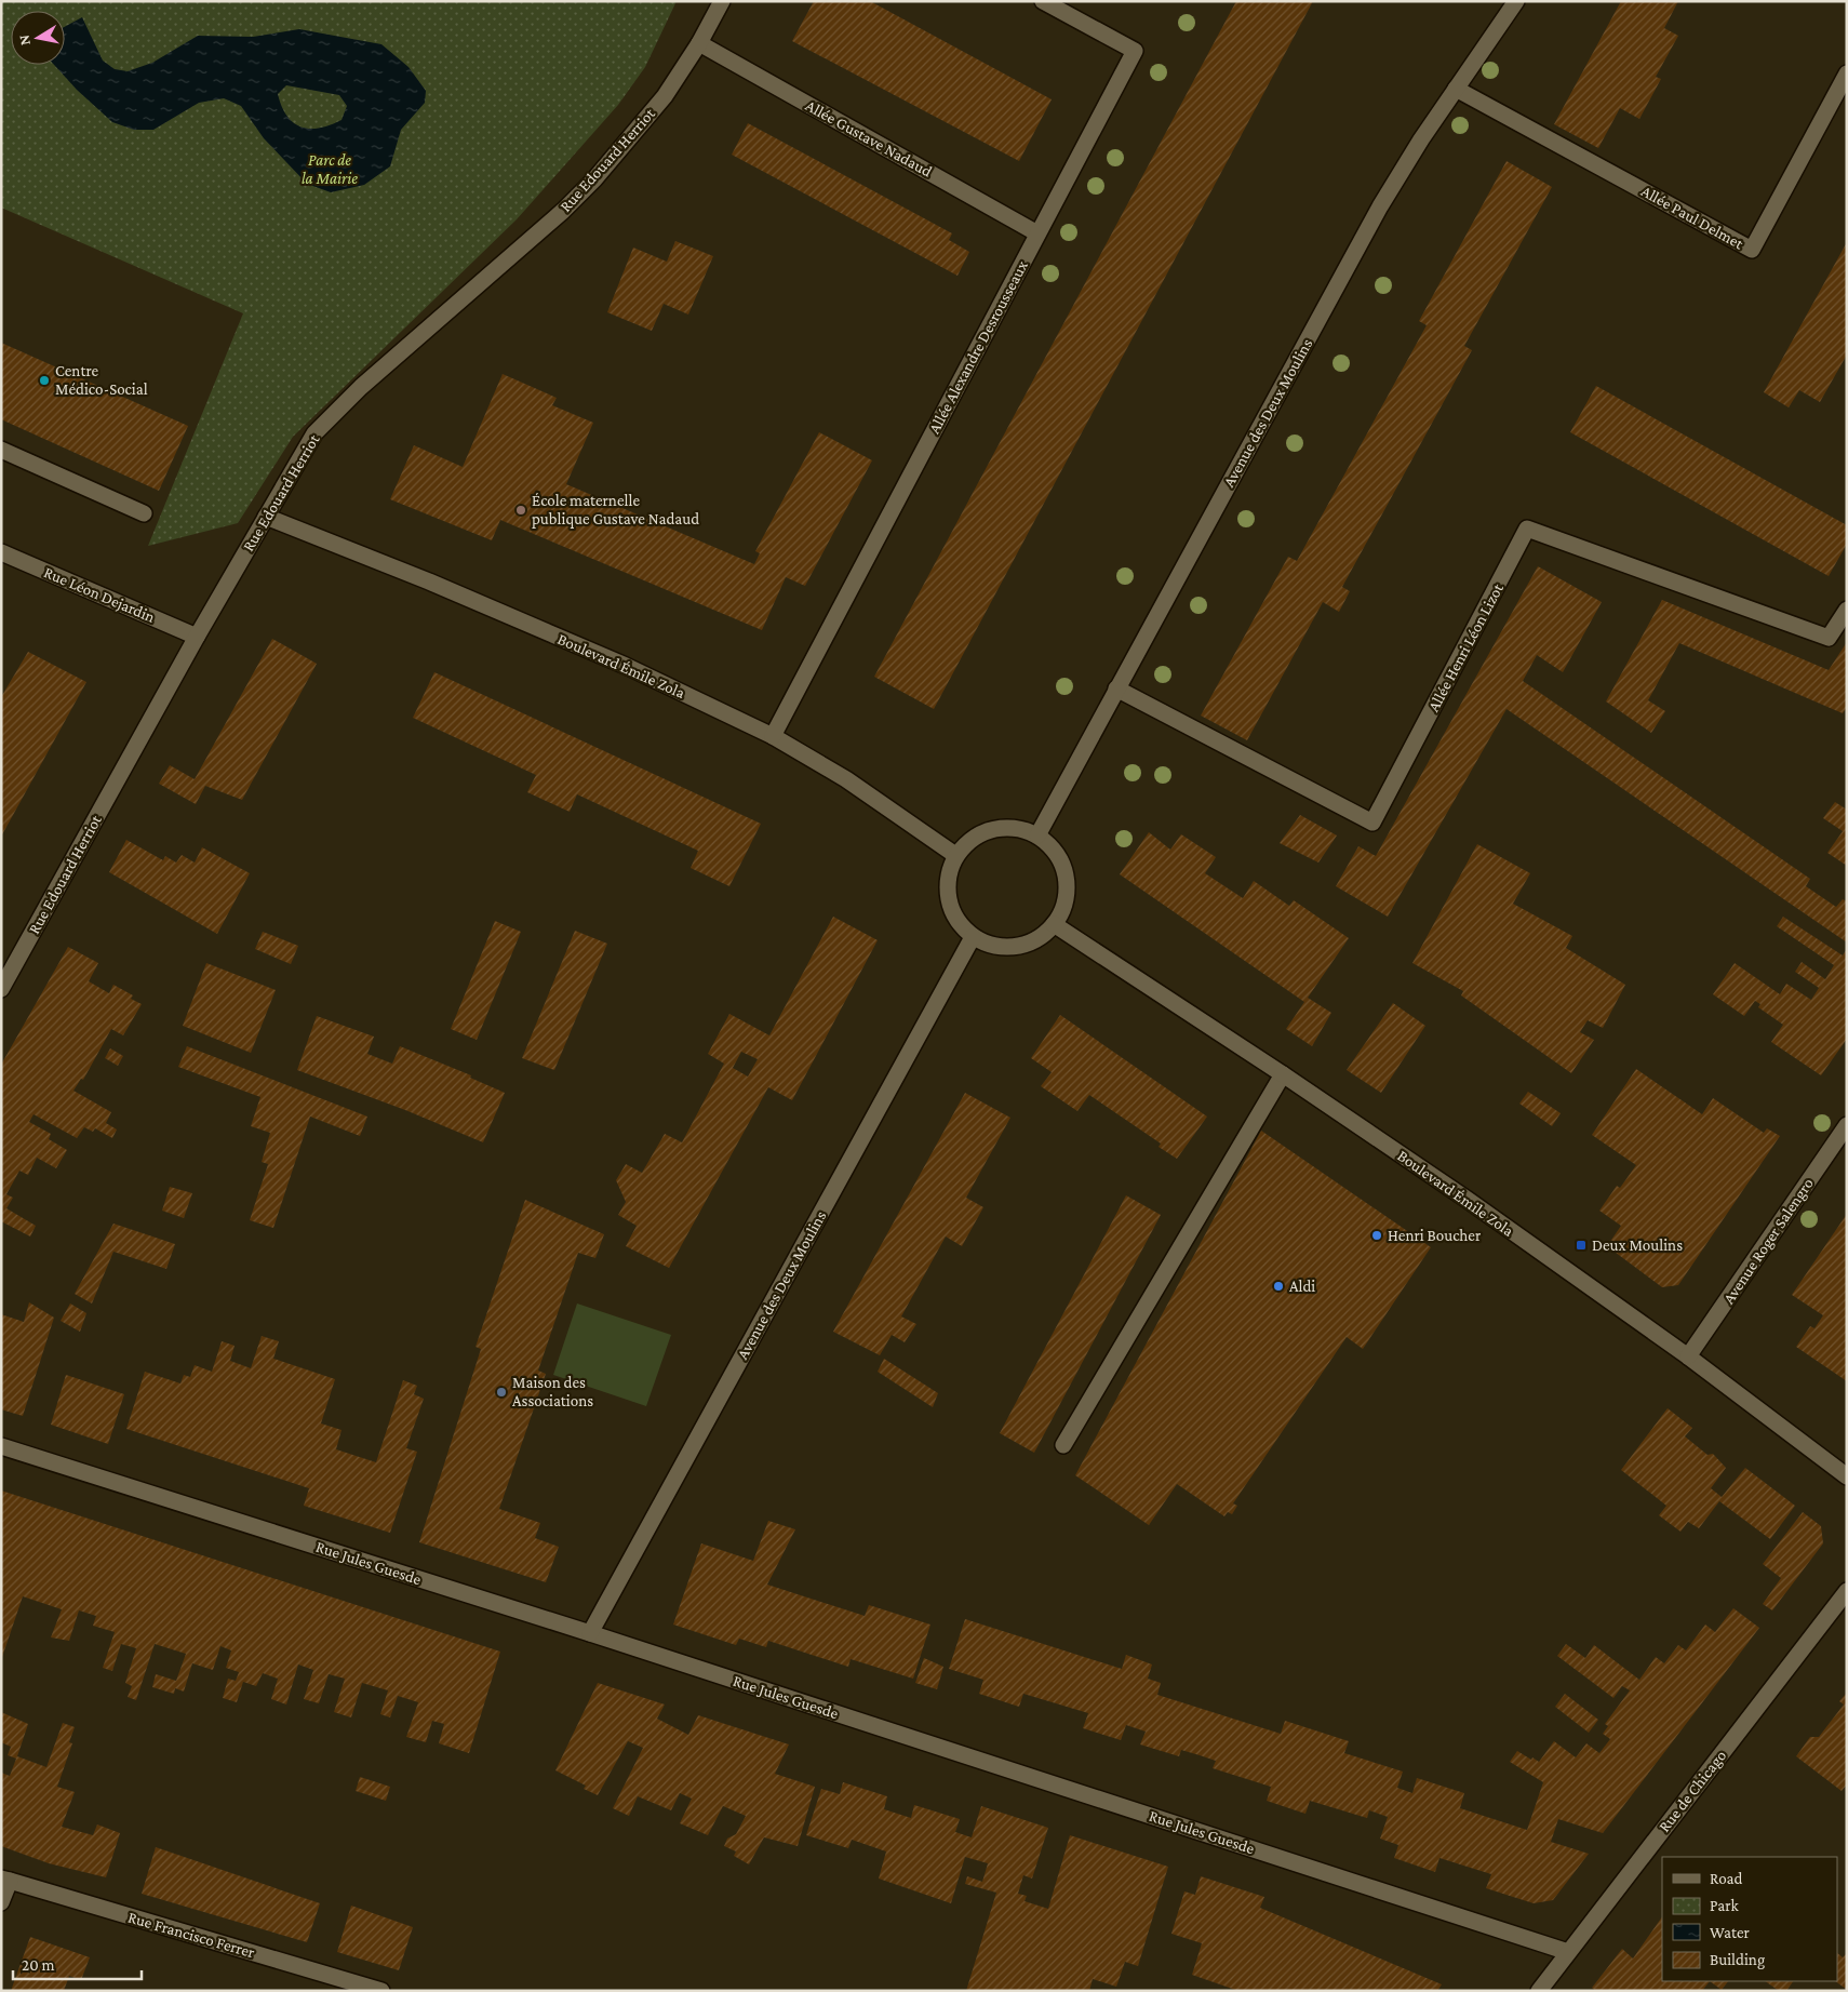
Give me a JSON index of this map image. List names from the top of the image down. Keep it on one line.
{"streets":{"street":["Allée Gustave Nadaud","Rue Edouard Herriot","Allée Paul Delmet","Allée Alexandre Desrousseaux","Avenue des Deux Moulins","Rue Léon Dejardin","Allée Henri Léon Lizot","Boulevard Émile Zola","Avenue Roger Salengro","Rue Jules Guesde","Rue de Chicago","Rue Francisco Ferrer"]},"crossings":[["Allée Gustave Nadaud","Rue Edouard Herriot"],["Allée Gustave Nadaud","Allée Alexandre Desrousseaux"],["Rue Edouard Herriot","Rue Léon Dejardin"],["Rue Edouard Herriot","Boulevard Émile Zola"],["Allée Paul Delmet","Avenue des Deux Moulins"],["Allée Alexandre Desrousseaux","Boulevard Émile Zola"],["Avenue des Deux Moulins","Allée Henri Léon Lizot"],["Avenue des Deux Moulins","Boulevard Émile Zola"],["Avenue des Deux Moulins","Rue Jules Guesde"],["Boulevard Émile Zola","Avenue Roger Salengro"],["Rue Jules Guesde","Rue de Chicago"]],"parks":["Parc de la Mairie"],"places":{"other":["Centre Médico-Social","École maternelle publique Gustave Nadaud","Henri Boucher","Aldi","Maison des Associations"],"transit":["Deux Moulins"]},"legend":["Road","Park","Water","Building"],"scale_bar":"20 m","north":"left"}
